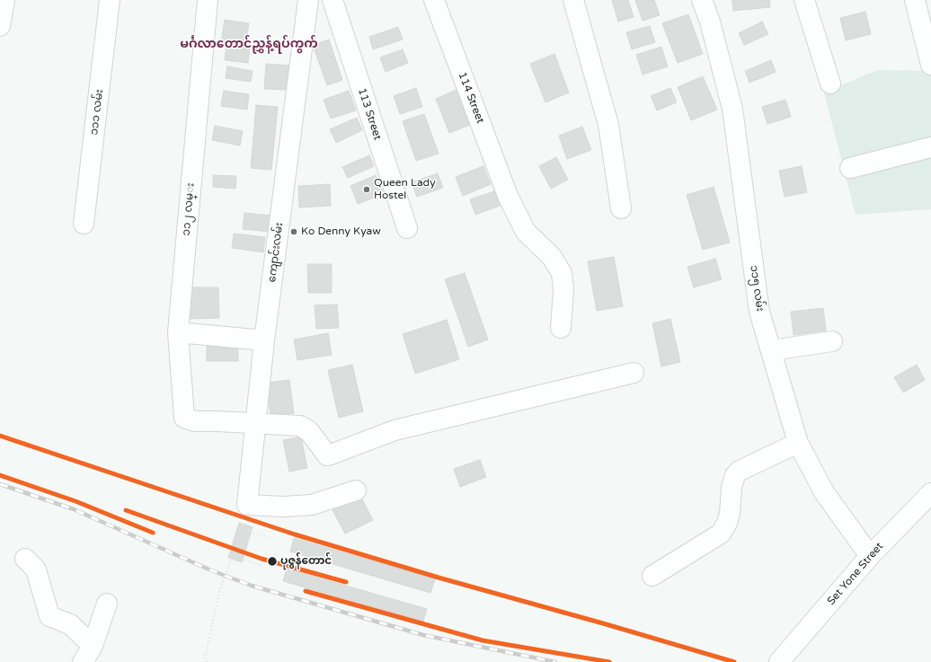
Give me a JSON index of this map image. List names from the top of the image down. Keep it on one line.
{"streets":{"street":["114 Street","၁၁၁ လမ်း","113 Street","၁၁၂ လမ္း","ကျောင်းလမ်း","၁၁၅ လမ်း","Set Yone Street"]},"crossings":[["၁၁၂ လမ္း","ကျောင်းလမ်း"],["၁၁၅ လမ်း","Set Yone Street"]],"districts":["မင်္ဂလာတောင်ညွှန့်ရပ်ကွက်"],"places":["Queen Lady Hostel","Ko Denny Kyaw","ပုဇွန်တောင်"]}
